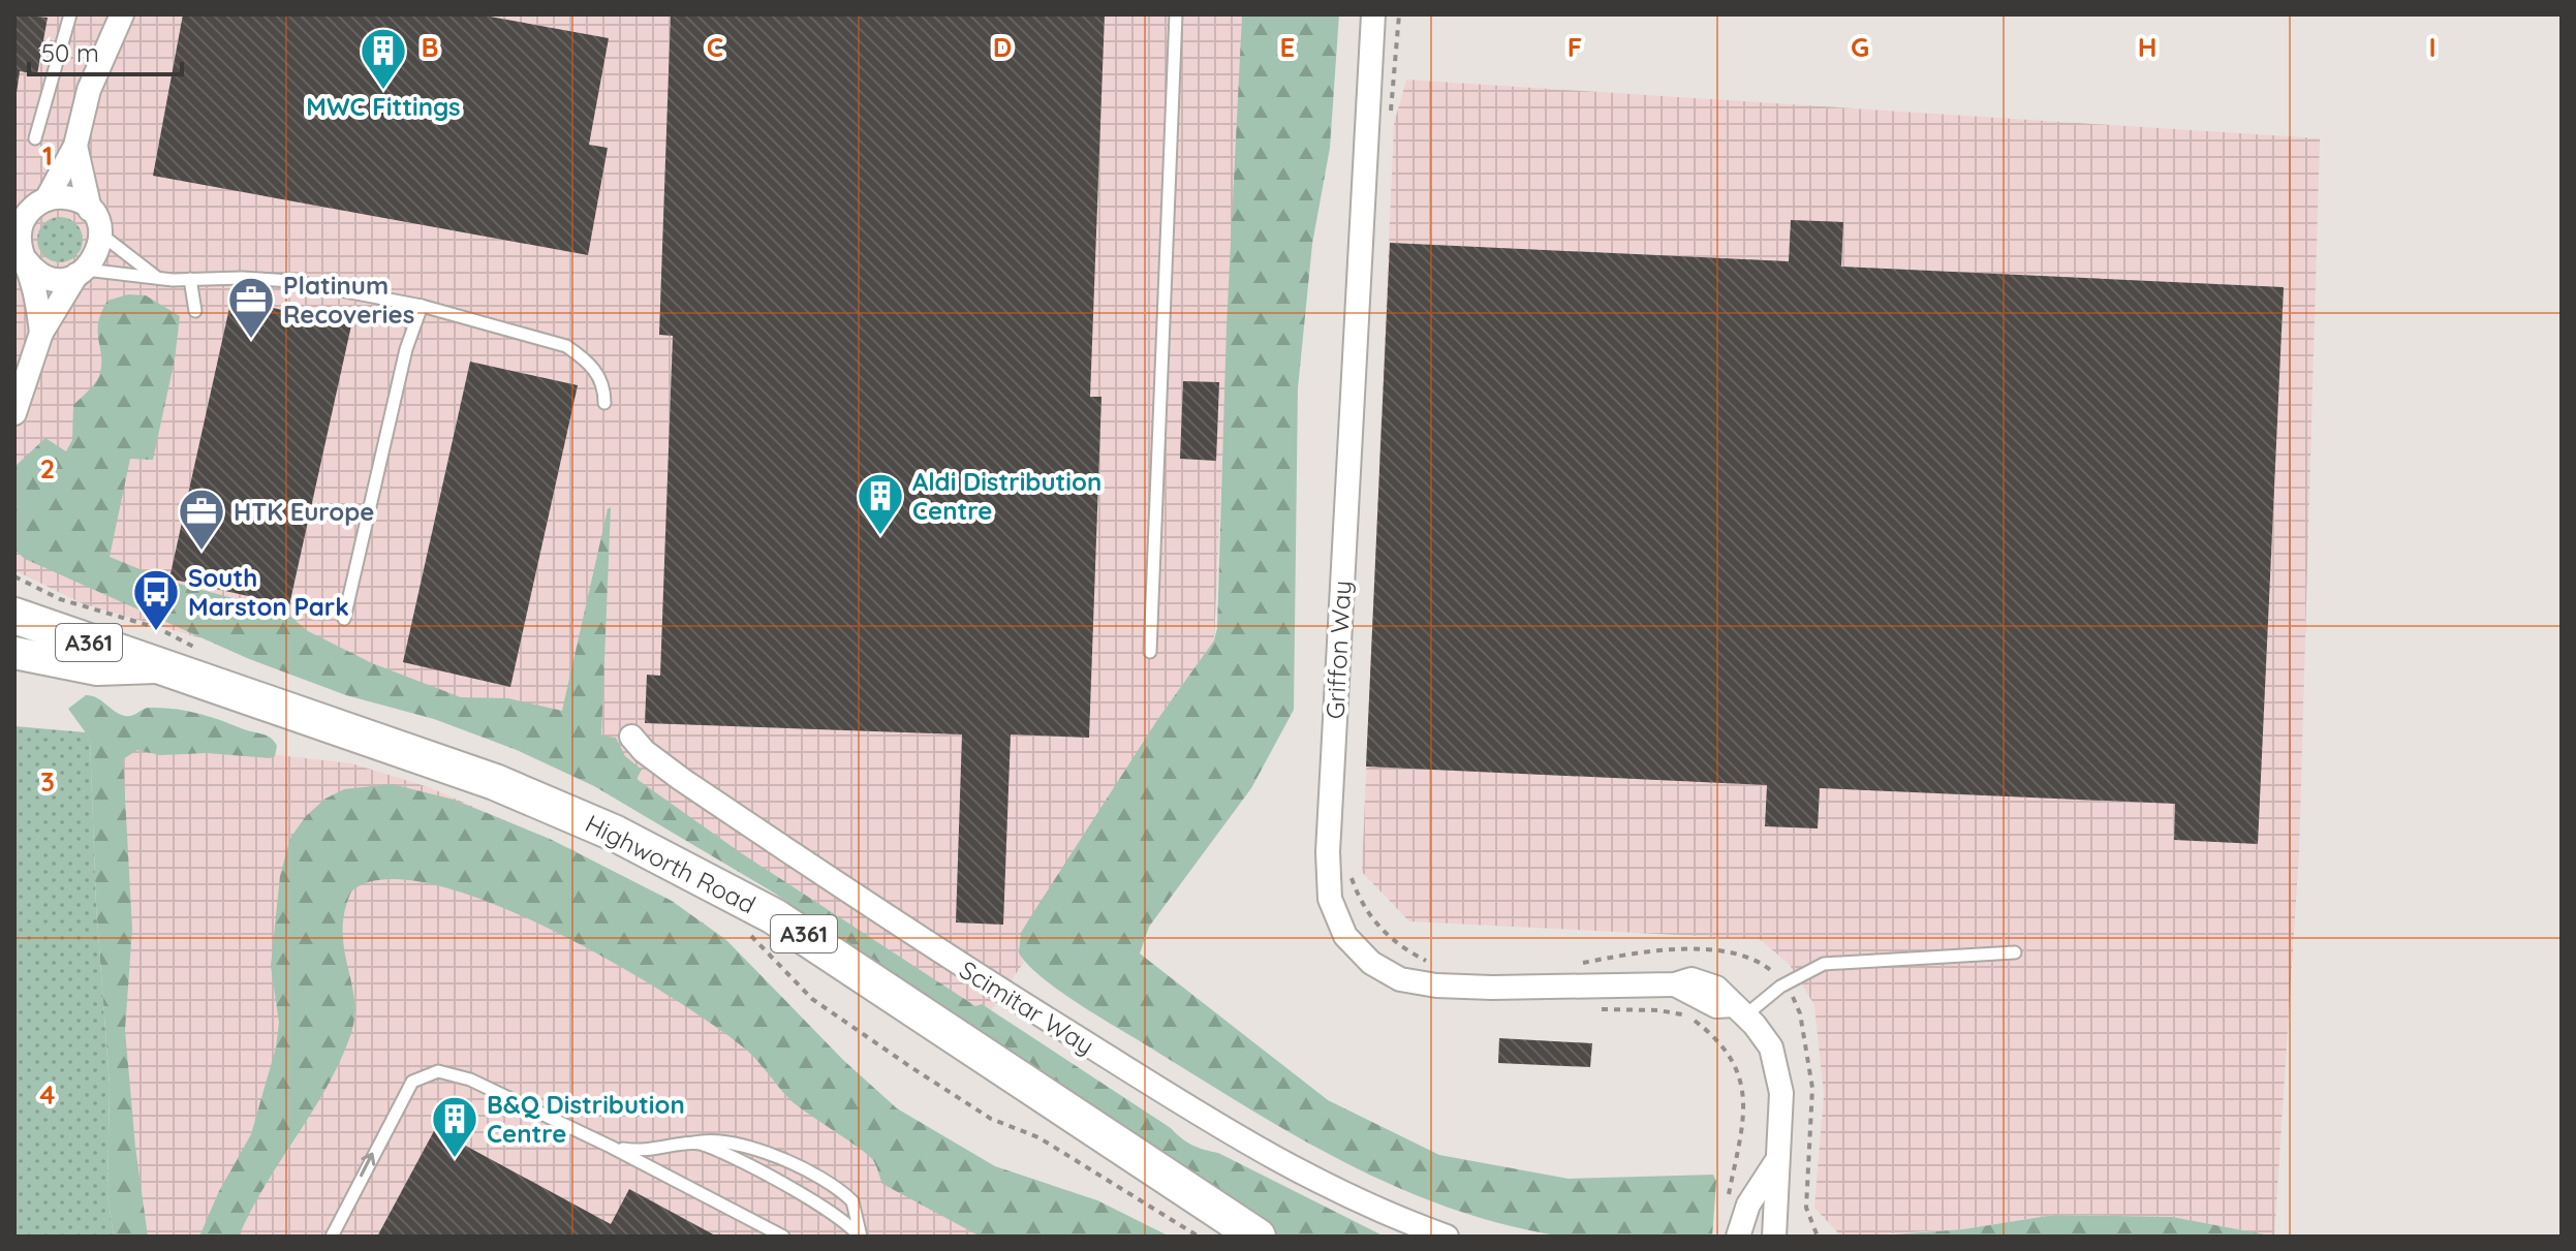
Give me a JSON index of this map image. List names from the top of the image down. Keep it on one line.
{"streets":{"main road":["A361","Highworth Road"],"street":["Griffon Way","Scimitar Way"]},"places":{"building":["MWC Fittings","Aldi Distribution Centre","B&Q Distribution Centre"],"office":["Platinum Recoveries","HTK Europe"],"bus stop":["South Marston Park"]},"scale_bar":"50 m","grid":{"columns":["B","C","D","E","F","G","H","I"],"rows":["1","2","3","4"]}}
